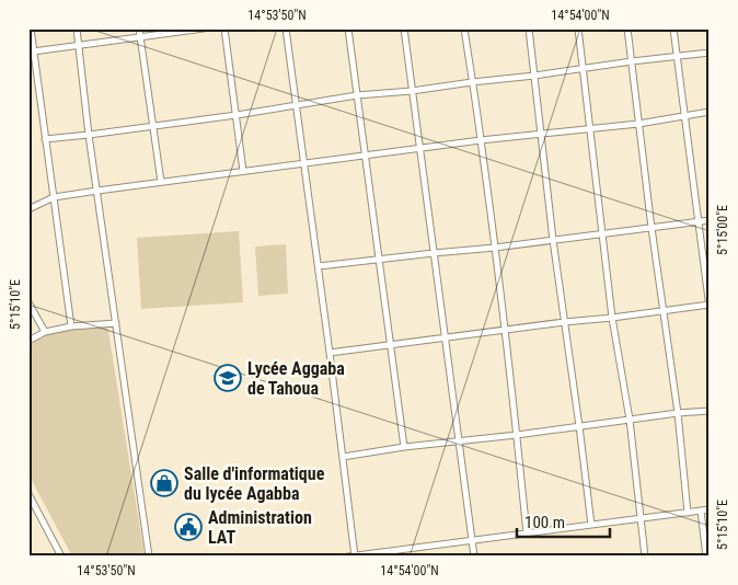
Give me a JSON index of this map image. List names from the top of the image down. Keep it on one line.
{"places":{"school or university":["Lycée Aggaba de Tahoua"],"shop":["Salle d'informatique du lycée Agabba"],"public building":["Administration LAT"]},"scale_bar":"100 m","coordinates":["14°53'50\"N","14°54'00\"N","5°15'00\"E","5°15'10\"E"]}
